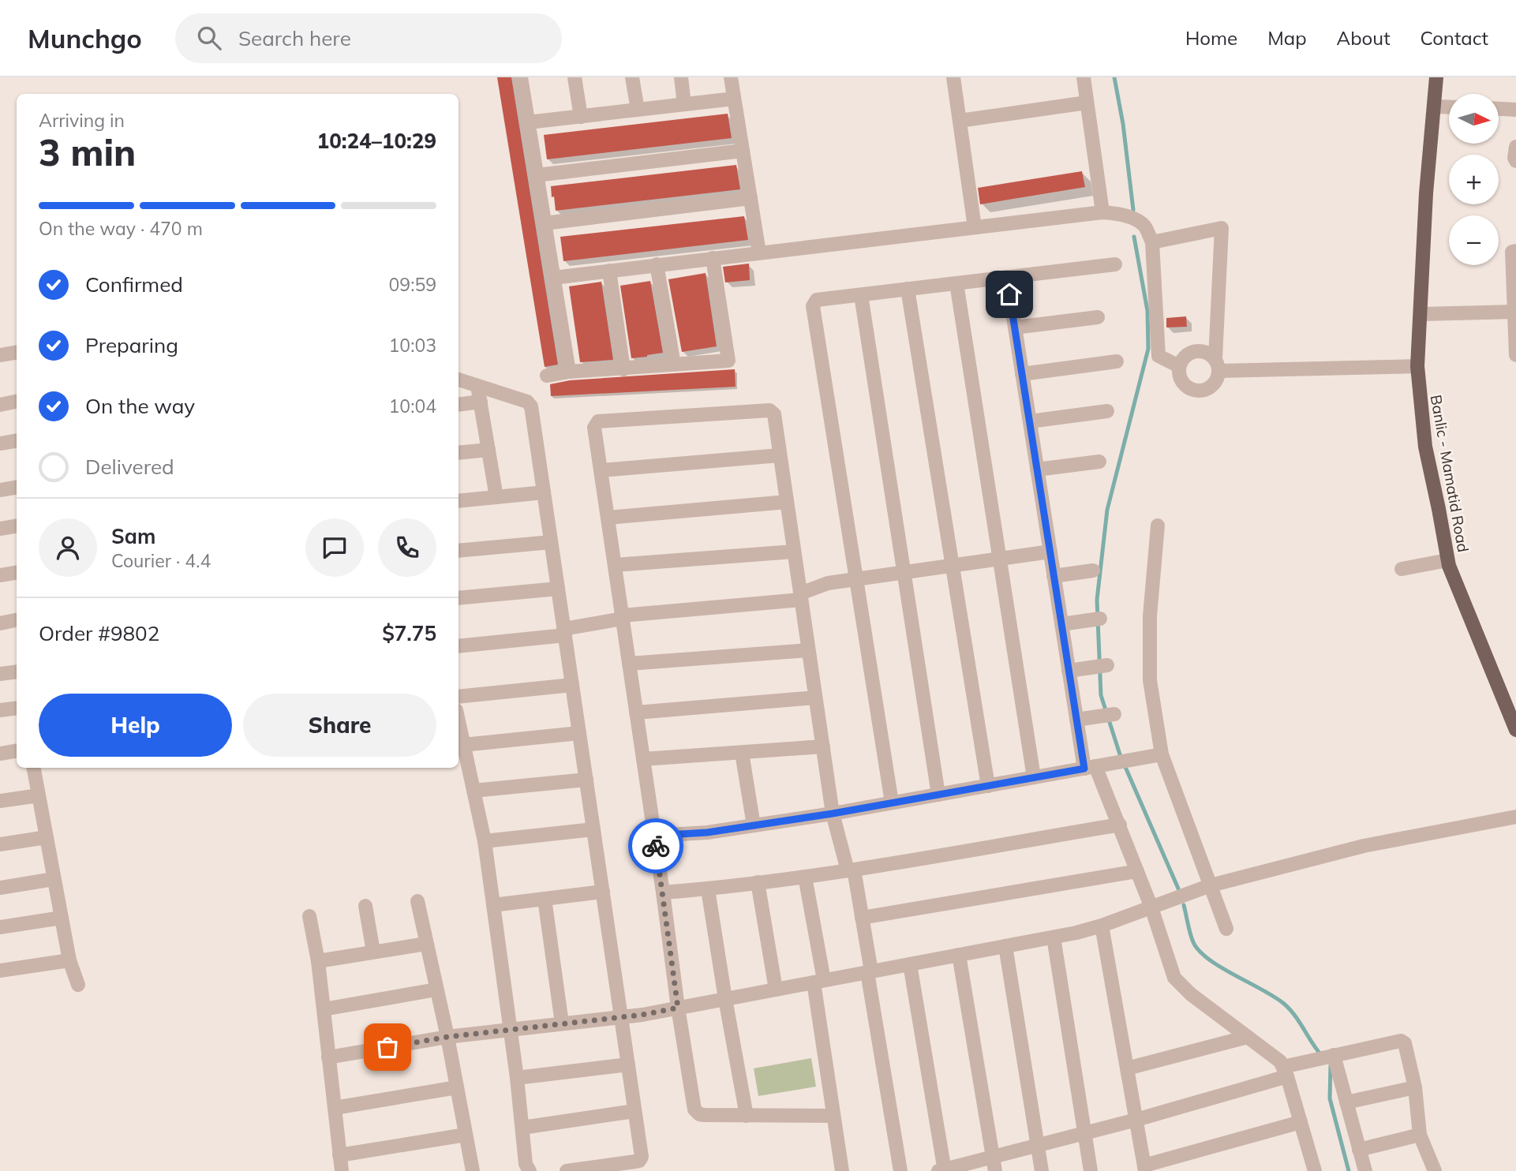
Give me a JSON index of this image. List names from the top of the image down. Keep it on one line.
{"streets":{"main road":["Banlic - Mamatid Road"]},"north":"right","page":{"header":"Munchgo","search":"Search here","nav":["Home","Map","About","Contact"],"map_buttons":["+","−"],"heading":["3 min","Arriving in","10:24–10:29"],"panel":["Sam","Courier · 4.4","Order #9802","$7.75"],"bar":"On the way · 470 m","list":[["Confirmed","09:59"],["Preparing","10:03"],["On the way","10:04"],"Delivered"],"buttons":["Help","Share"]}}
